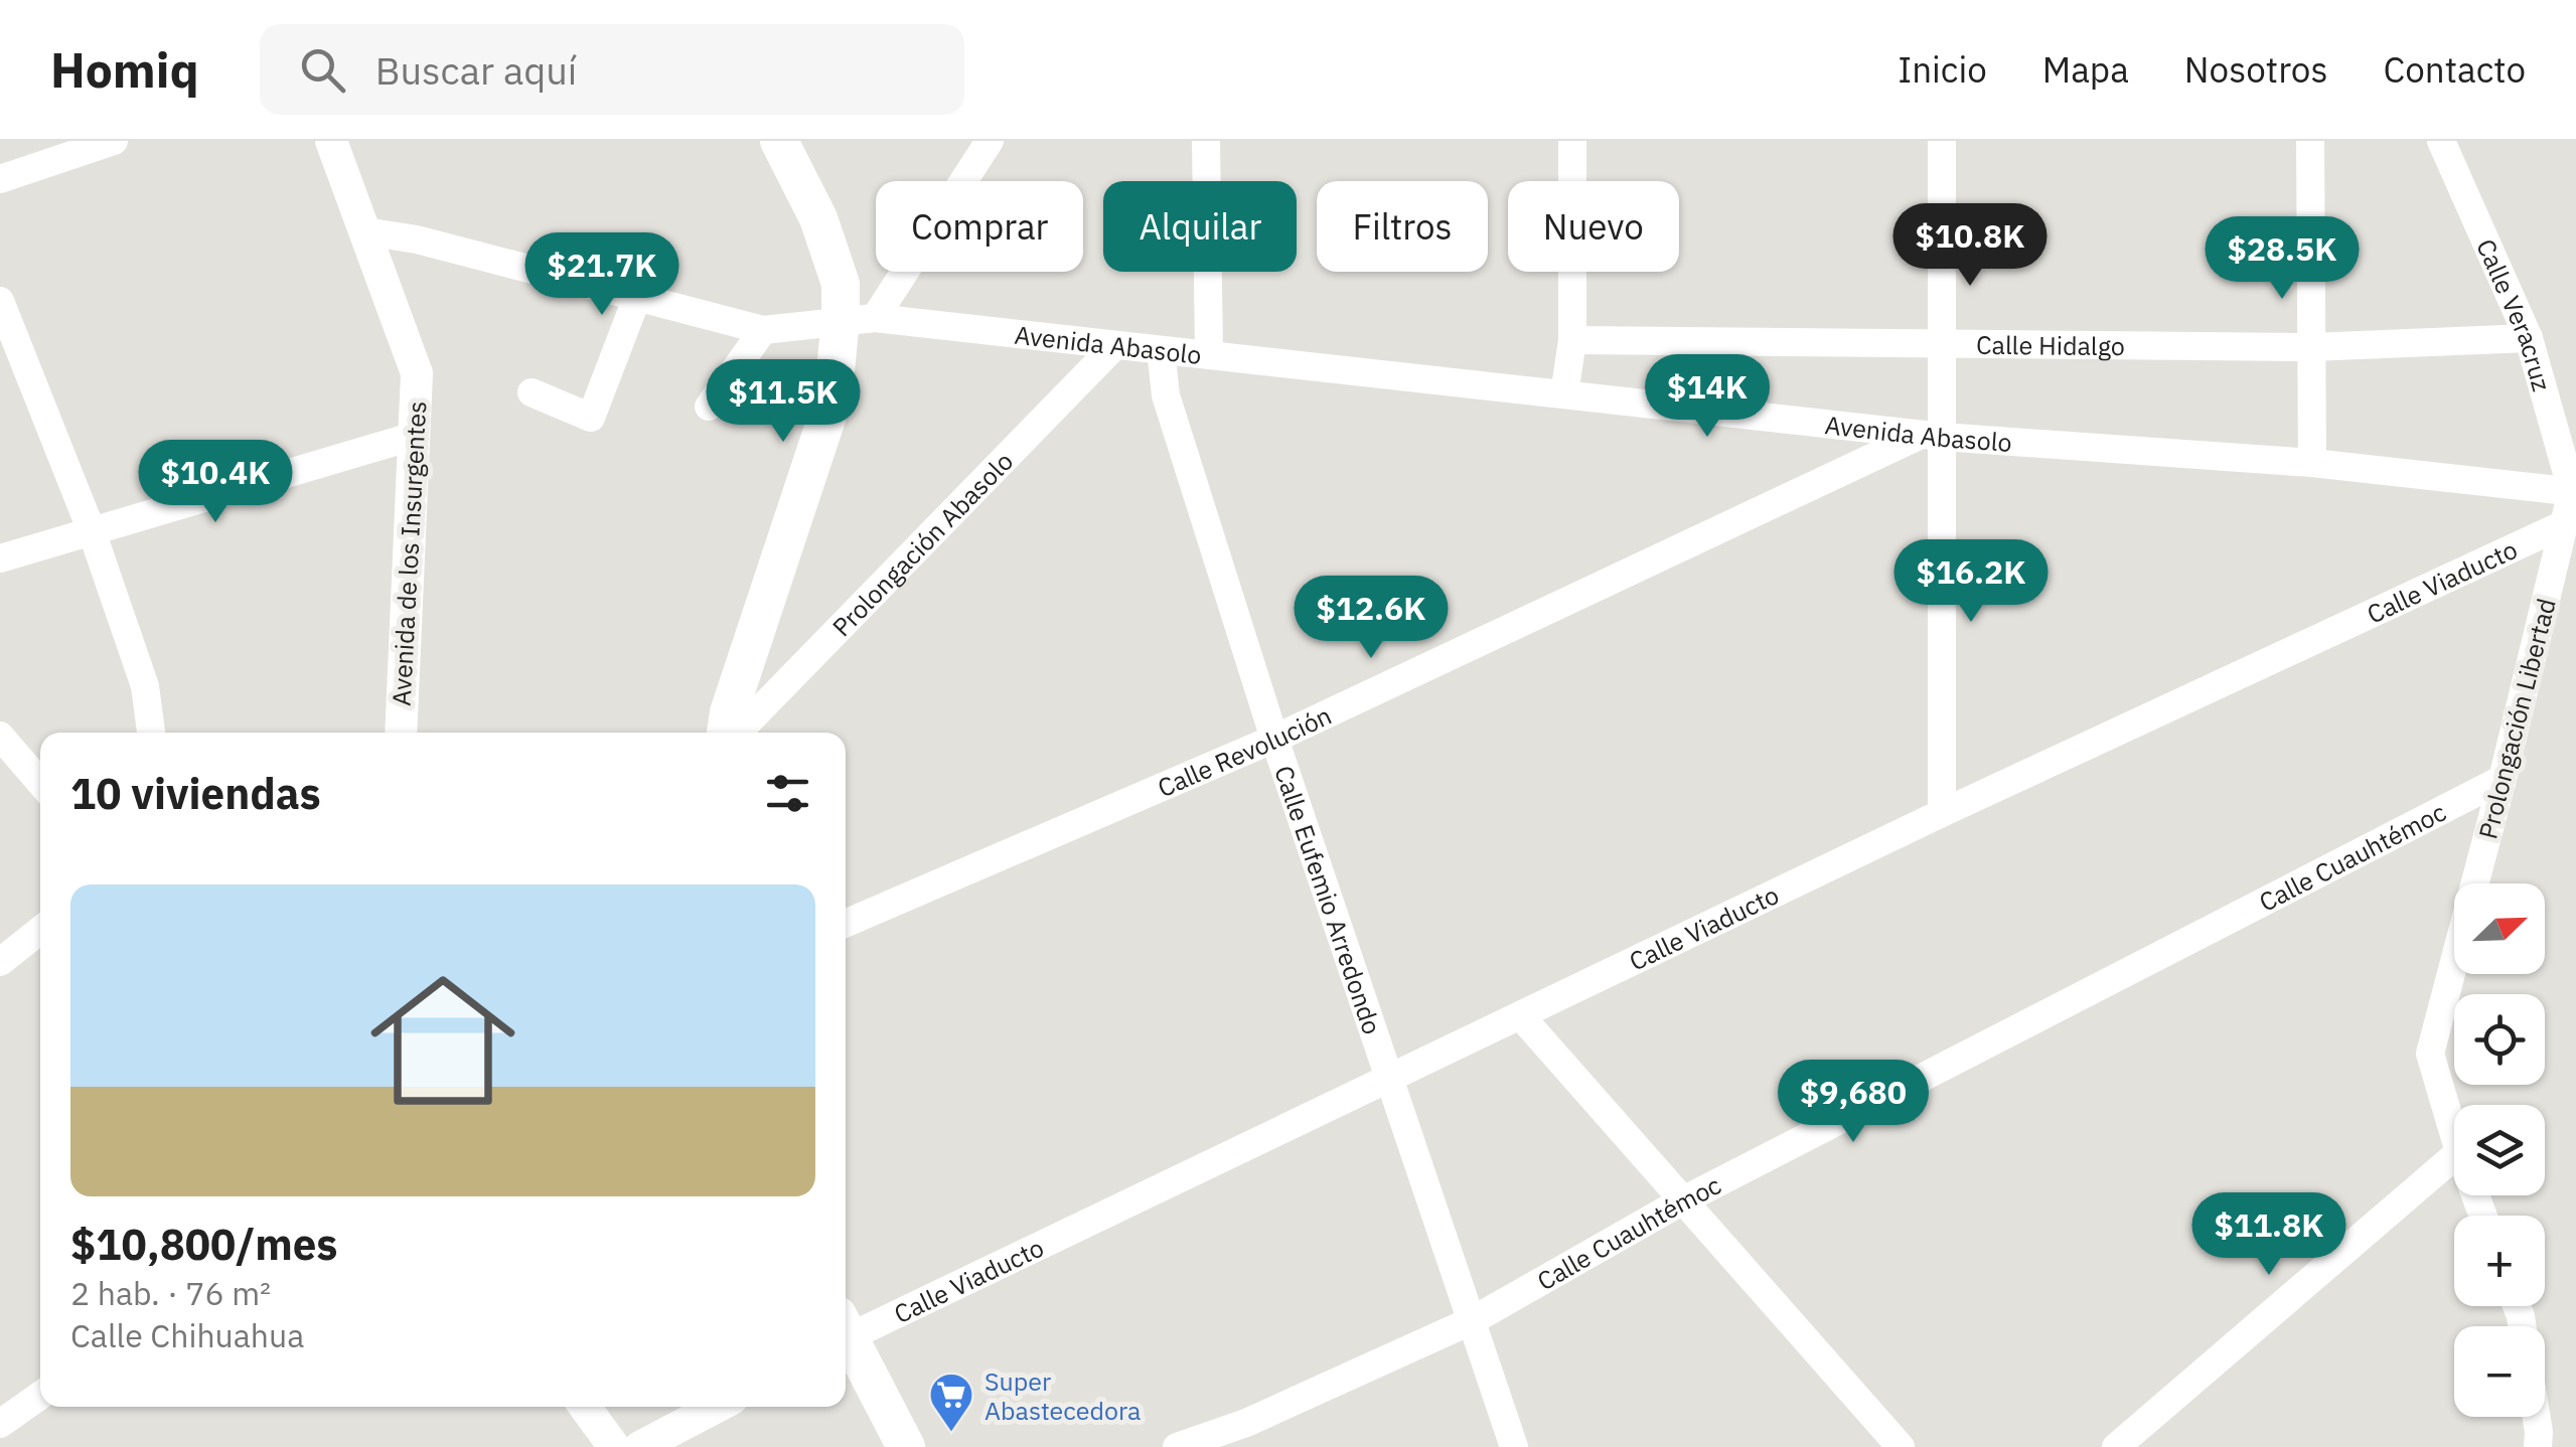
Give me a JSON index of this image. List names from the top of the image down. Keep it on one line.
{"streets":{"street":["Calle Veracruz","Avenida Abasolo","Calle Hidalgo","Prolongación Abasolo","Avenida de los Insurgentes","Calle Viaducto","Prolongación Libertad","Calle Revolución","Calle Cuauhtémoc","Calle Eufemio Arredondo"]},"crossings":[["Calle Veracruz","Avenida Abasolo"],["Calle Veracruz","Calle Hidalgo"],["Calle Veracruz","Prolongación Libertad"],["Avenida Abasolo","Prolongación Abasolo"],["Avenida Abasolo","Prolongación Libertad"],["Avenida Abasolo","Calle Revolución"],["Avenida Abasolo","Calle Eufemio Arredondo"],["Calle Viaducto","Prolongación Libertad"],["Calle Viaducto","Calle Eufemio Arredondo"],["Prolongación Libertad","Calle Cuauhtémoc"],["Calle Revolución","Calle Eufemio Arredondo"],["Calle Cuauhtémoc","Calle Eufemio Arredondo"]],"places":{"supermarket":["Super Abastecedora"]},"north":"top right","page":{"header":"Homiq","search":"Buscar aquí","nav":["Inicio","Mapa","Nosotros","Contacto"],"chip":["Comprar","Alquilar","Filtros","Nuevo"],"price":["$10.8K","$28.5K","$21.7K","$14K","$11.5K","$10.4K","$16.2K","$12.6K","$9,680","$11.8K"],"heading":"10 viviendas","list":[{"name":"$10,800/mes","note":"2 hab. · 76 m² · Calle Chihuahua"}],"map_buttons":["+","−"]}}
